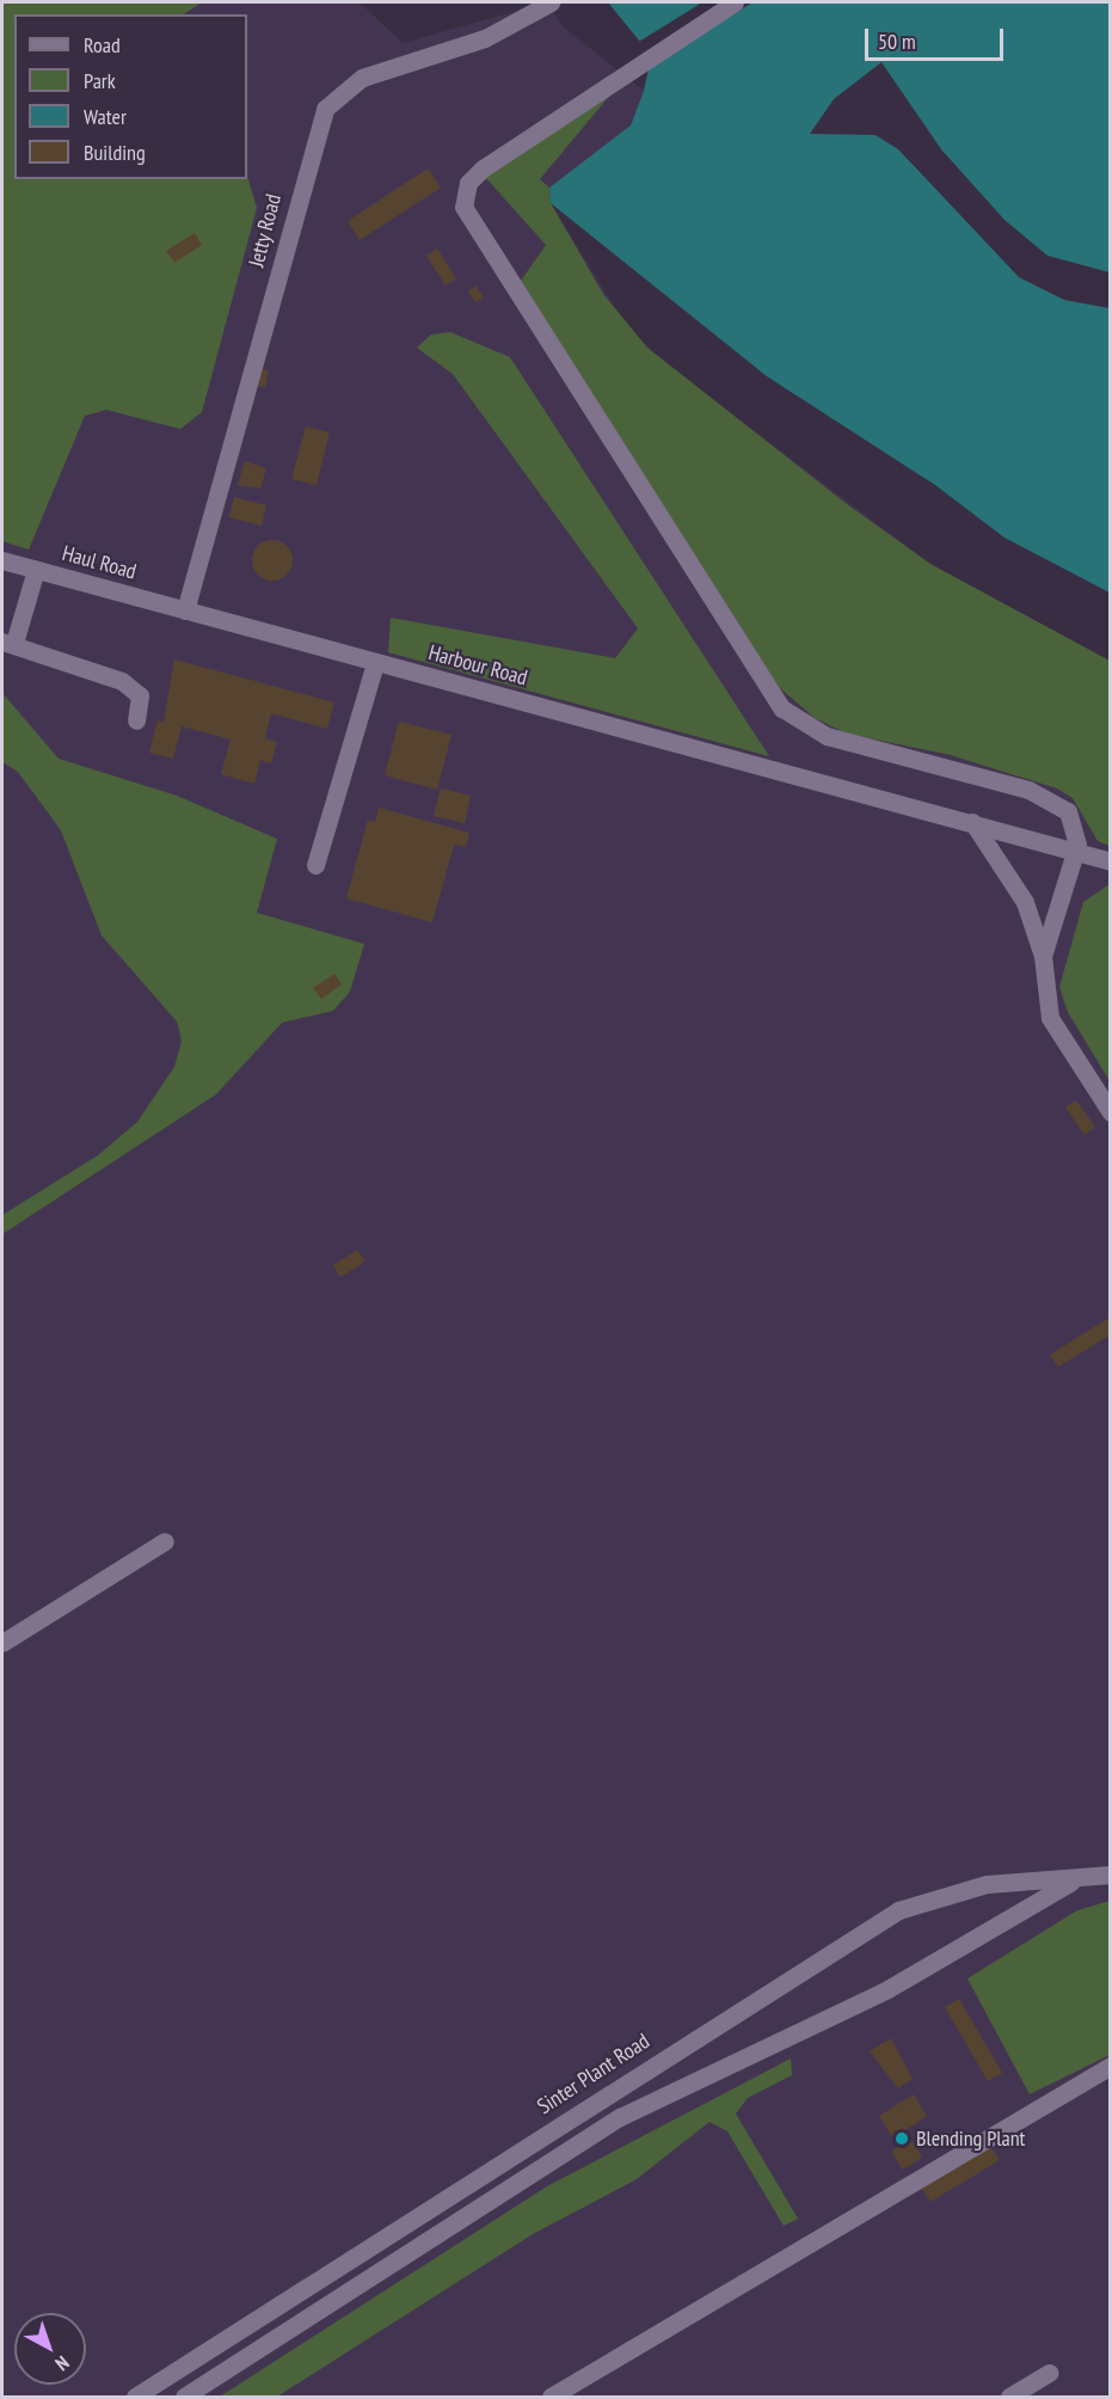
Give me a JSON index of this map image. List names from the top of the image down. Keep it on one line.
{"streets":{"lane":["Jetty Road","Haul Road","Harbour Road","Sinter Plant Road"]},"crossings":[["Jetty Road","Haul Road"],["Jetty Road","Harbour Road"],["Haul Road","Harbour Road"]],"places":["Blending Plant"],"legend":["Road","Park","Water","Building"],"scale_bar":"50 m","north":"bottom right"}
